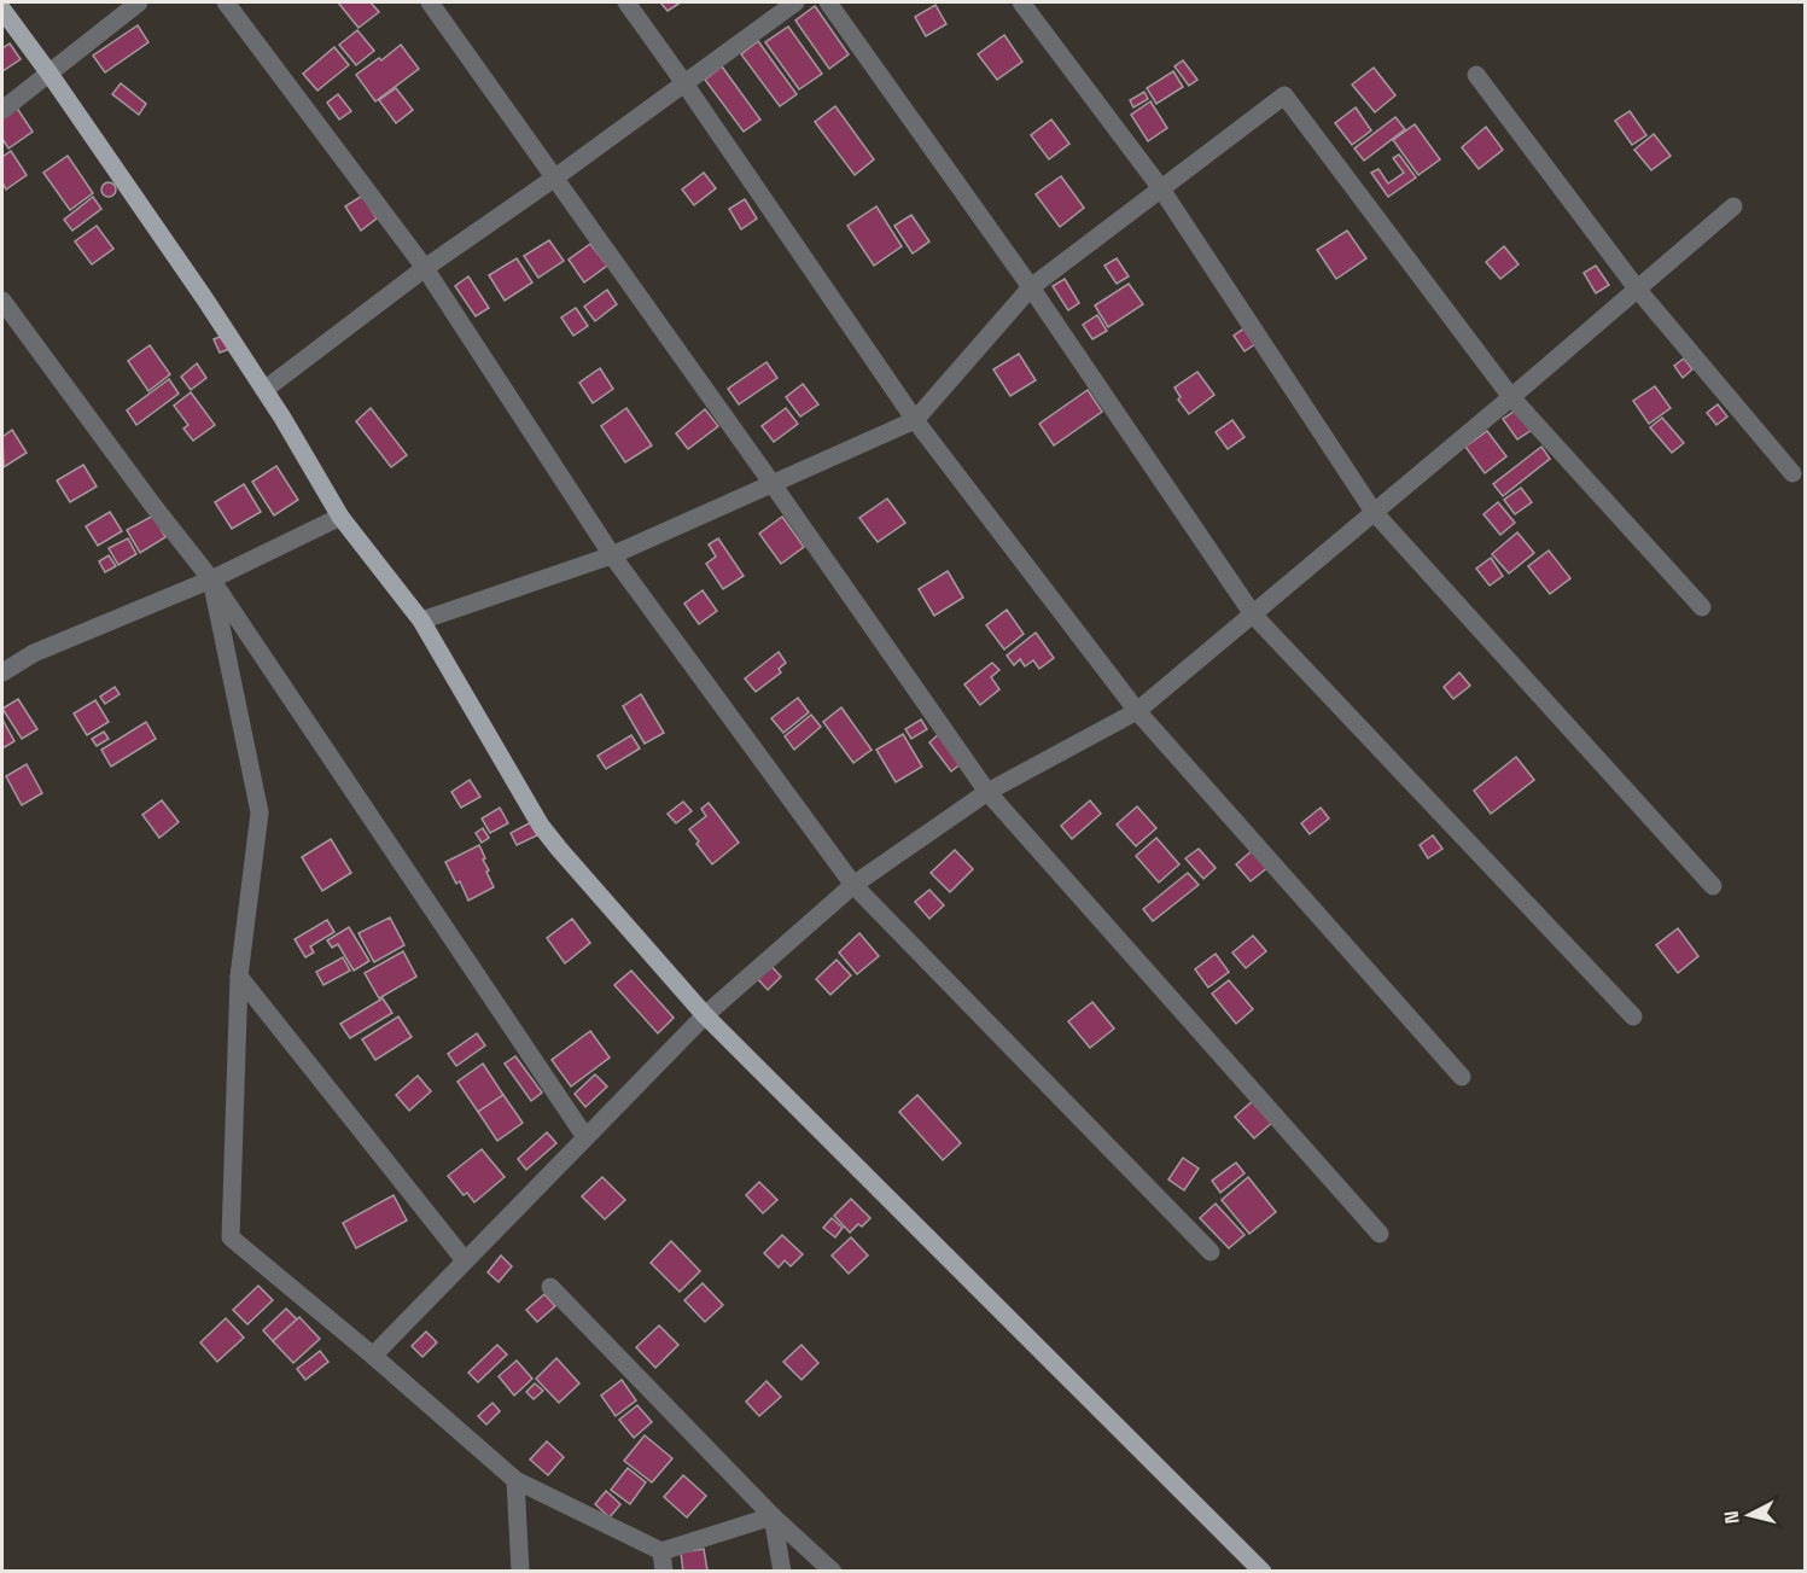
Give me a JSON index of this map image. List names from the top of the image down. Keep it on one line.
{"north":"left"}
